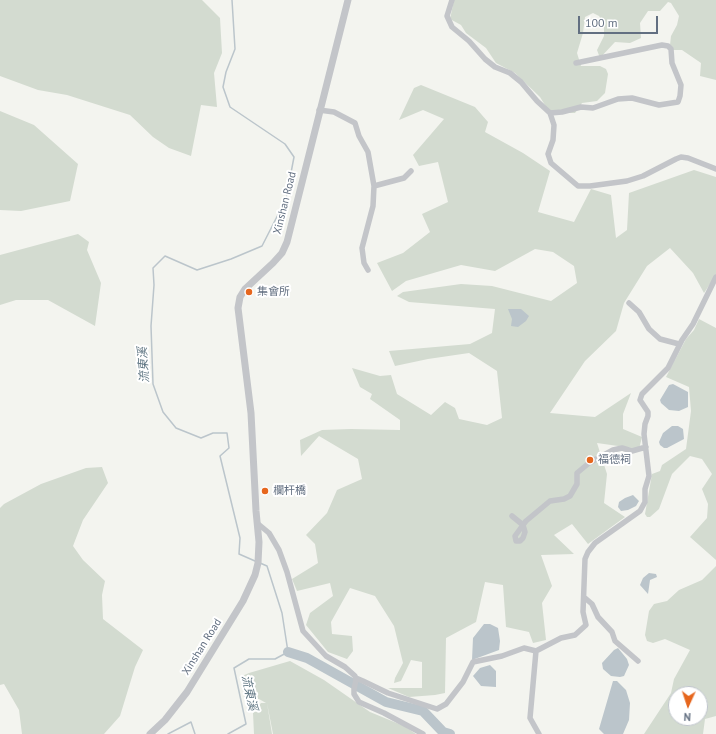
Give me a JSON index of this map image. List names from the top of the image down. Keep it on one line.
{"streets":{"street":["Xinshan Road"]},"water":["流東溪"],"places":["集會所","福德祠","欄杆橋"],"scale_bar":"100 m","north":"bottom"}
